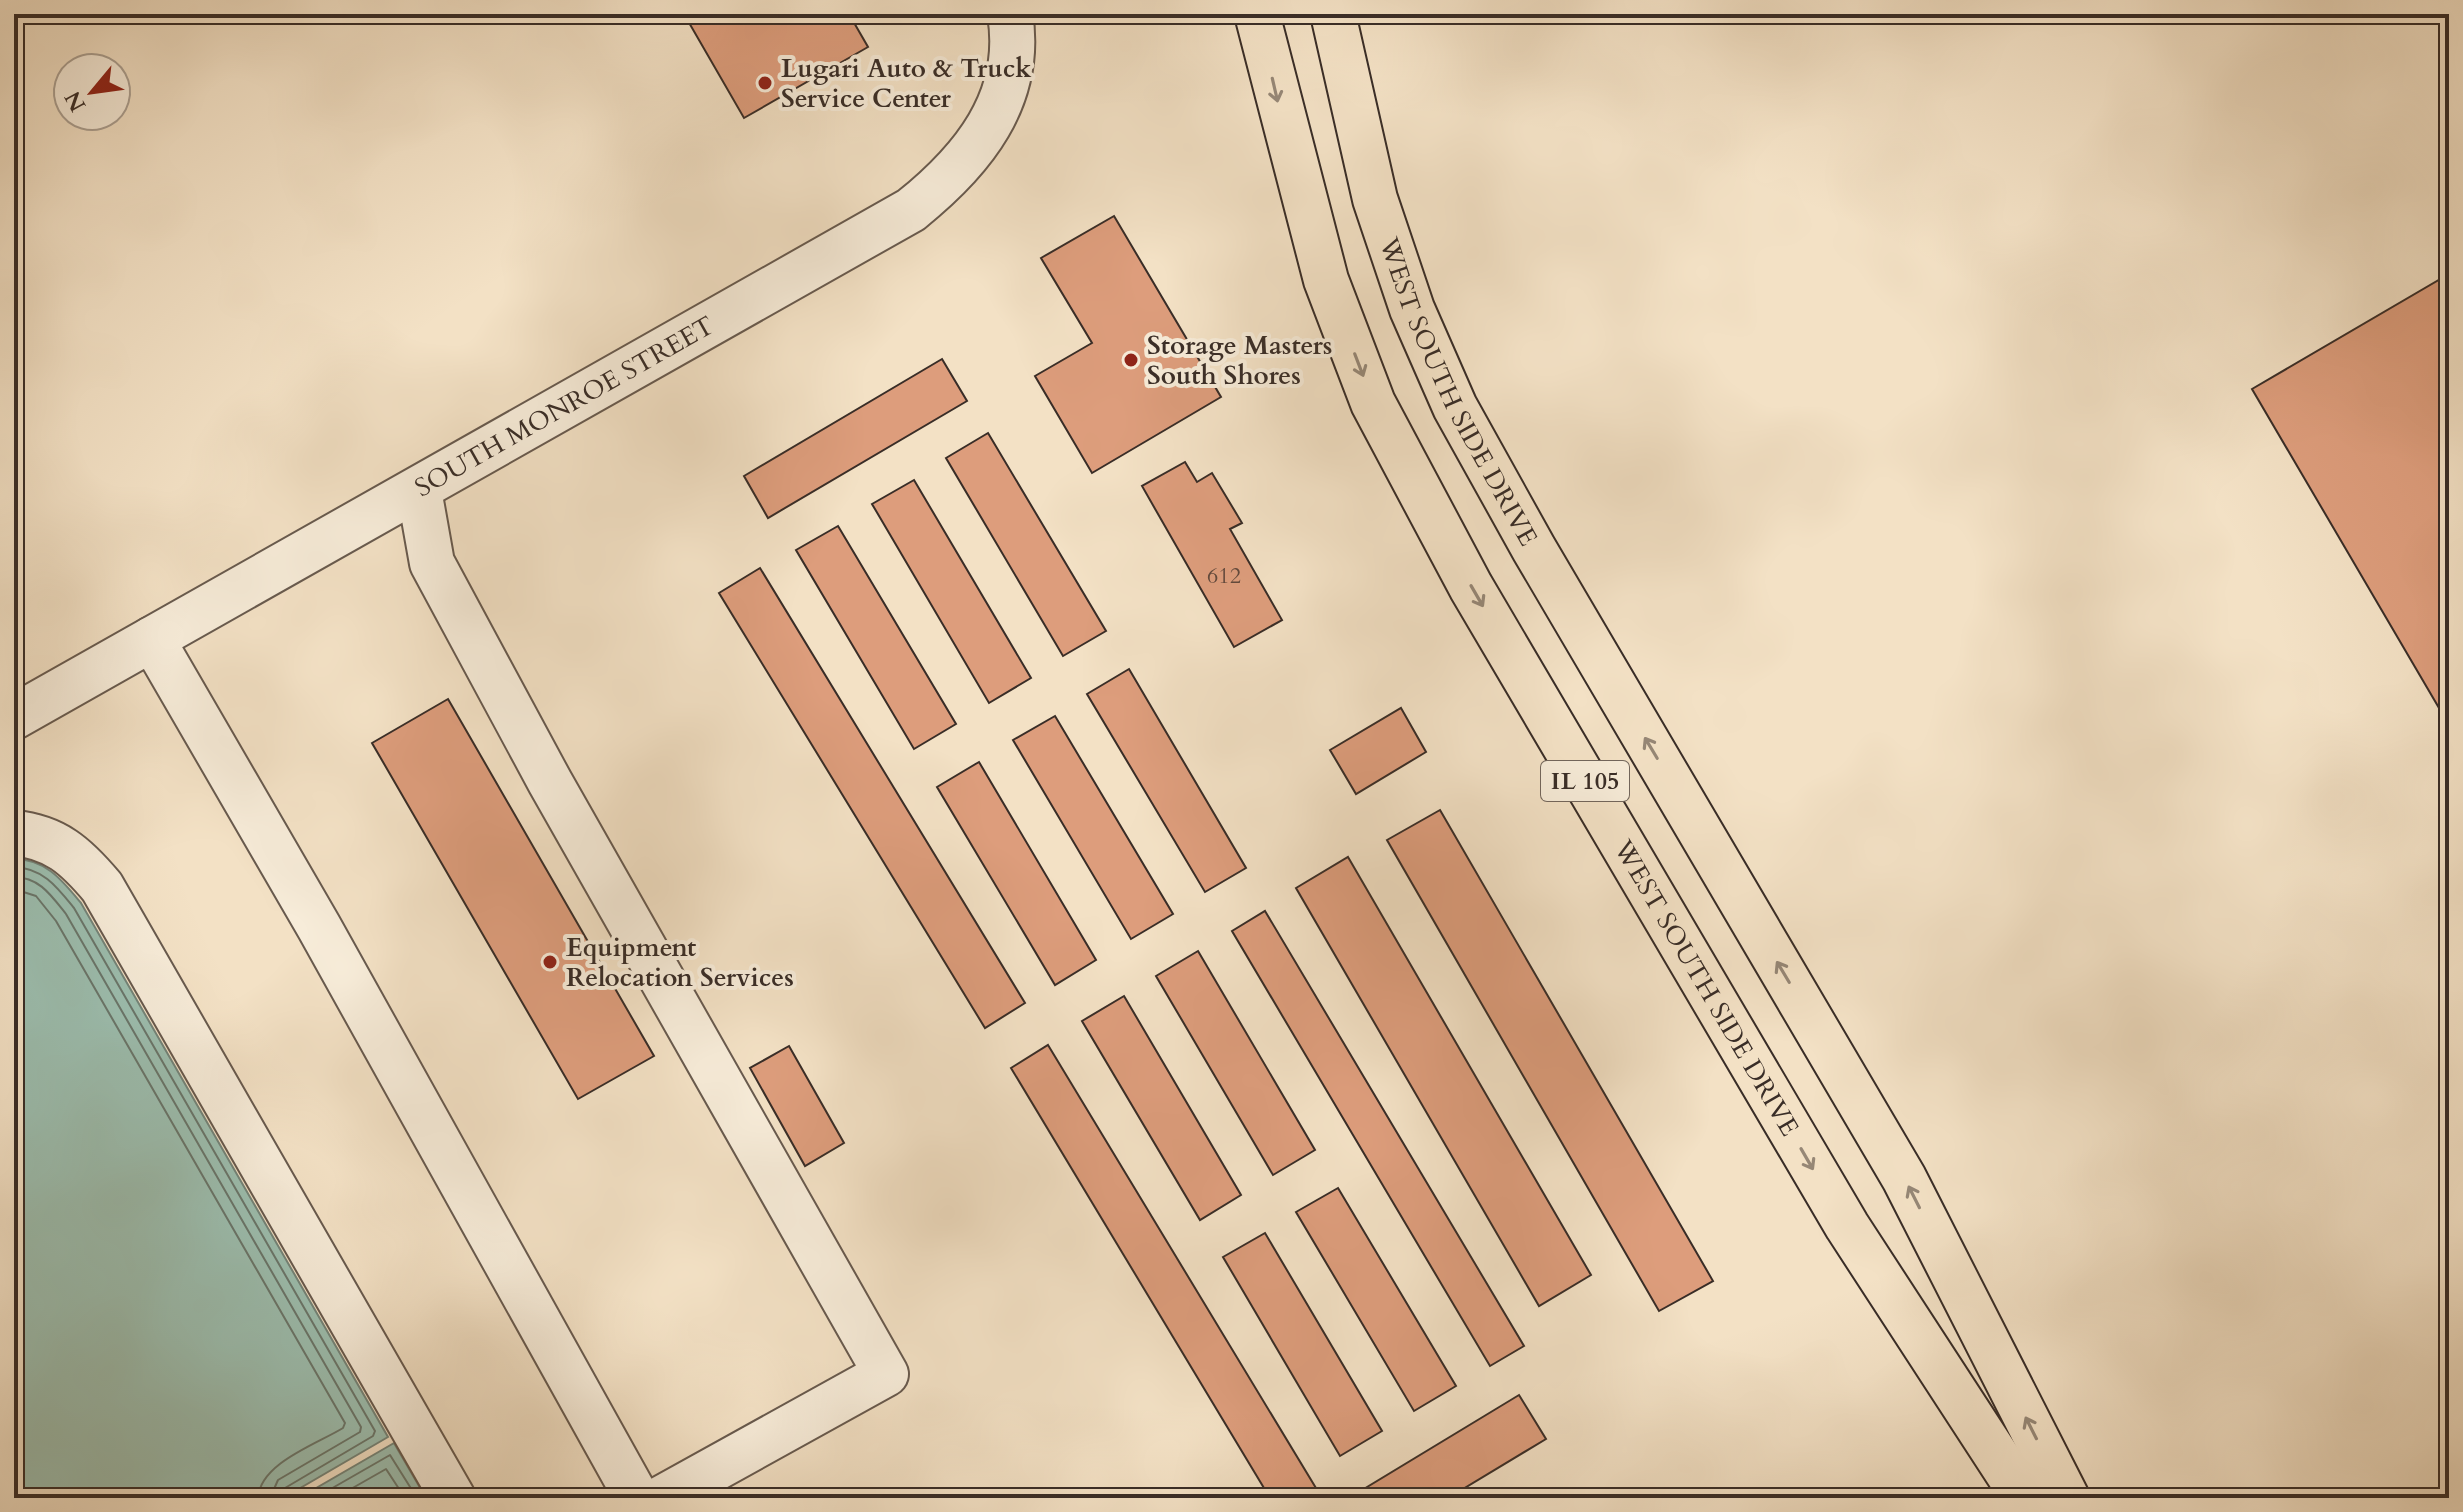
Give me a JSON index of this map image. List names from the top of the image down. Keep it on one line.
{"streets":{"main road":["WEST SOUTH SIDE DRIVE","IL 105"],"street":["SOUTH MONROE STREET"]},"places":["Lugari Auto & Truck Service Center","Storage Masters South Shores","Equipment Relocation Services"],"house_numbers":["612"],"north":"bottom left"}
